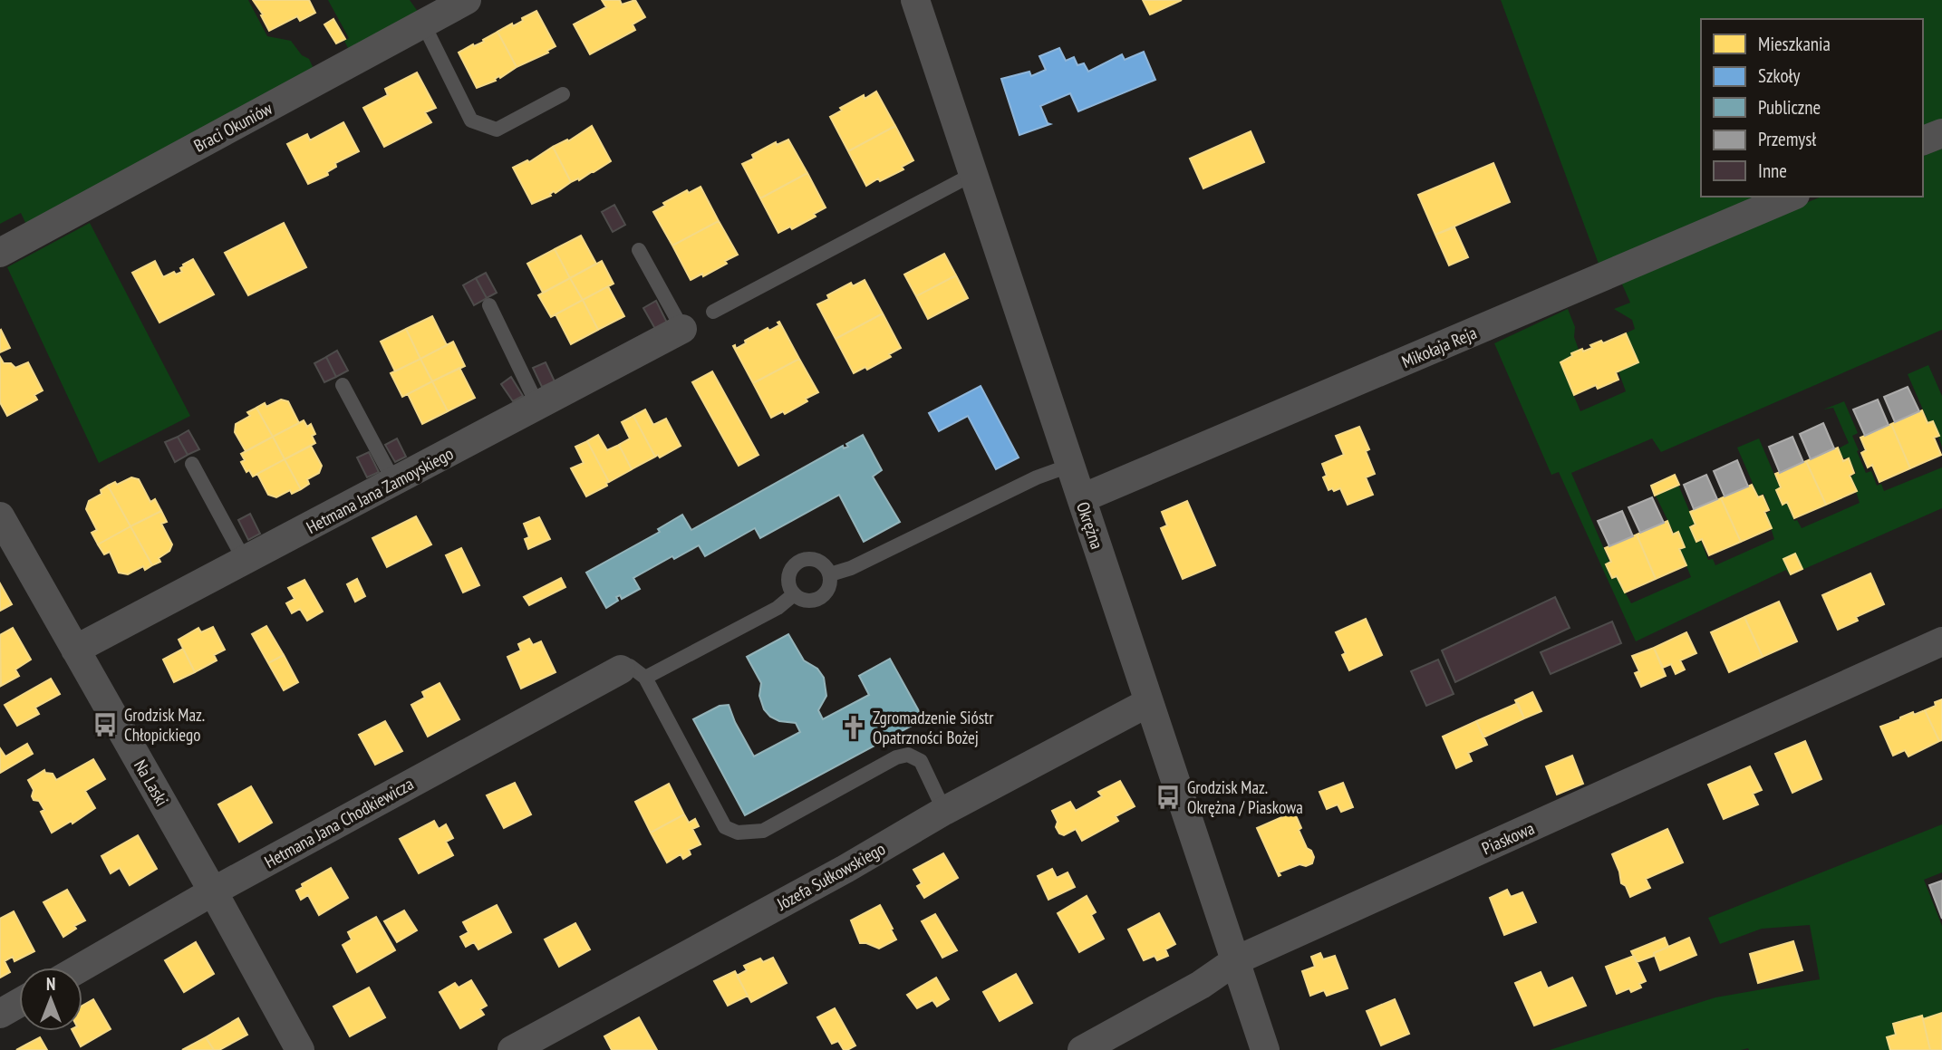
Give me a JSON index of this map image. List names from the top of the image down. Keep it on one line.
{"streets":{"street":["Braci Okuniów","Mikołaja Reja","Hetmana Jana Zamoyskiego","Okrężna","Na Laski","Hetmana Jana Chodkiewicza","Piaskowa","Józefa Sułkowskiego"]},"crossings":[["Mikołaja Reja","Okrężna"],["Hetmana Jana Zamoyskiego","Na Laski"],["Okrężna","Piaskowa"],["Okrężna","Józefa Sułkowskiego"],["Na Laski","Hetmana Jana Chodkiewicza"]],"places":{"bus stop":["Grodzisk Maz. Chłopickiego","Grodzisk Maz. Okrężna / Piaskowa"],"church":["Zgromadzenie Sióstr Opatrzności Bożej"]},"legend":["Mieszkania","Szkoły","Publiczne","Przemysł","Inne"],"north":"top"}
